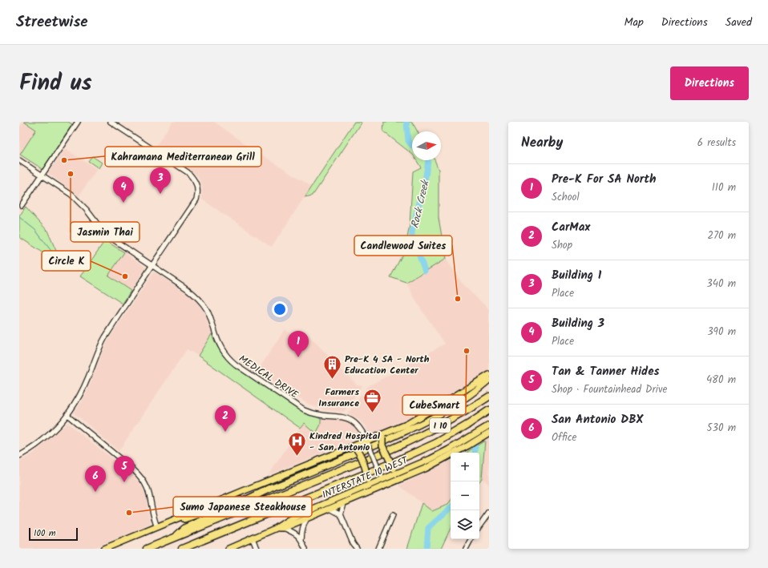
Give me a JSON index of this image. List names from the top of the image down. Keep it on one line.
{"streets":{"highway":["I 10"],"main road":["INTERSTATE 10 WEST"],"street":["MEDICAL DRIVE"]},"crossings":[["MEDICAL DRIVE","INTERSTATE 10 WEST"]],"water":["Rock Creek"],"places":{"other":["Kahramana Mediterranean Grill","Jasmin Thai","Circle K","Candlewood Suites","CubeSmart","Sumo Japanese Steakhouse"],"building":["Pre-K 4 SA - North Education Center"],"office":["Farmers Insurance"],"hospital":["Kindred Hospital - San Antonio"]},"scale_bar":"100 m","north":"right","page":{"header":"Streetwise","nav":["Map","Directions","Saved"],"title":"Find us","buttons":"Directions","heading":["Nearby","6 results"],"list":[{"mark":"1","name":"Pre-K For SA North","note":"School","value":"110 m"},{"mark":"2","name":"CarMax","note":"Shop","value":"270 m"},{"mark":"3","name":"Building 1","note":"Place","value":"340 m"},{"mark":"4","name":"Building 3","note":"Place","value":"390 m"},{"mark":"5","name":"Tan & Tanner Hides","note":"Shop · Fountainhead Drive","value":"480 m"},{"mark":"6","name":"San Antonio DBX","note":"Office","value":"530 m"}],"pins":["3","4","1","2","5","6"],"map_buttons":["+","−"],"scale":"100 m"}}
